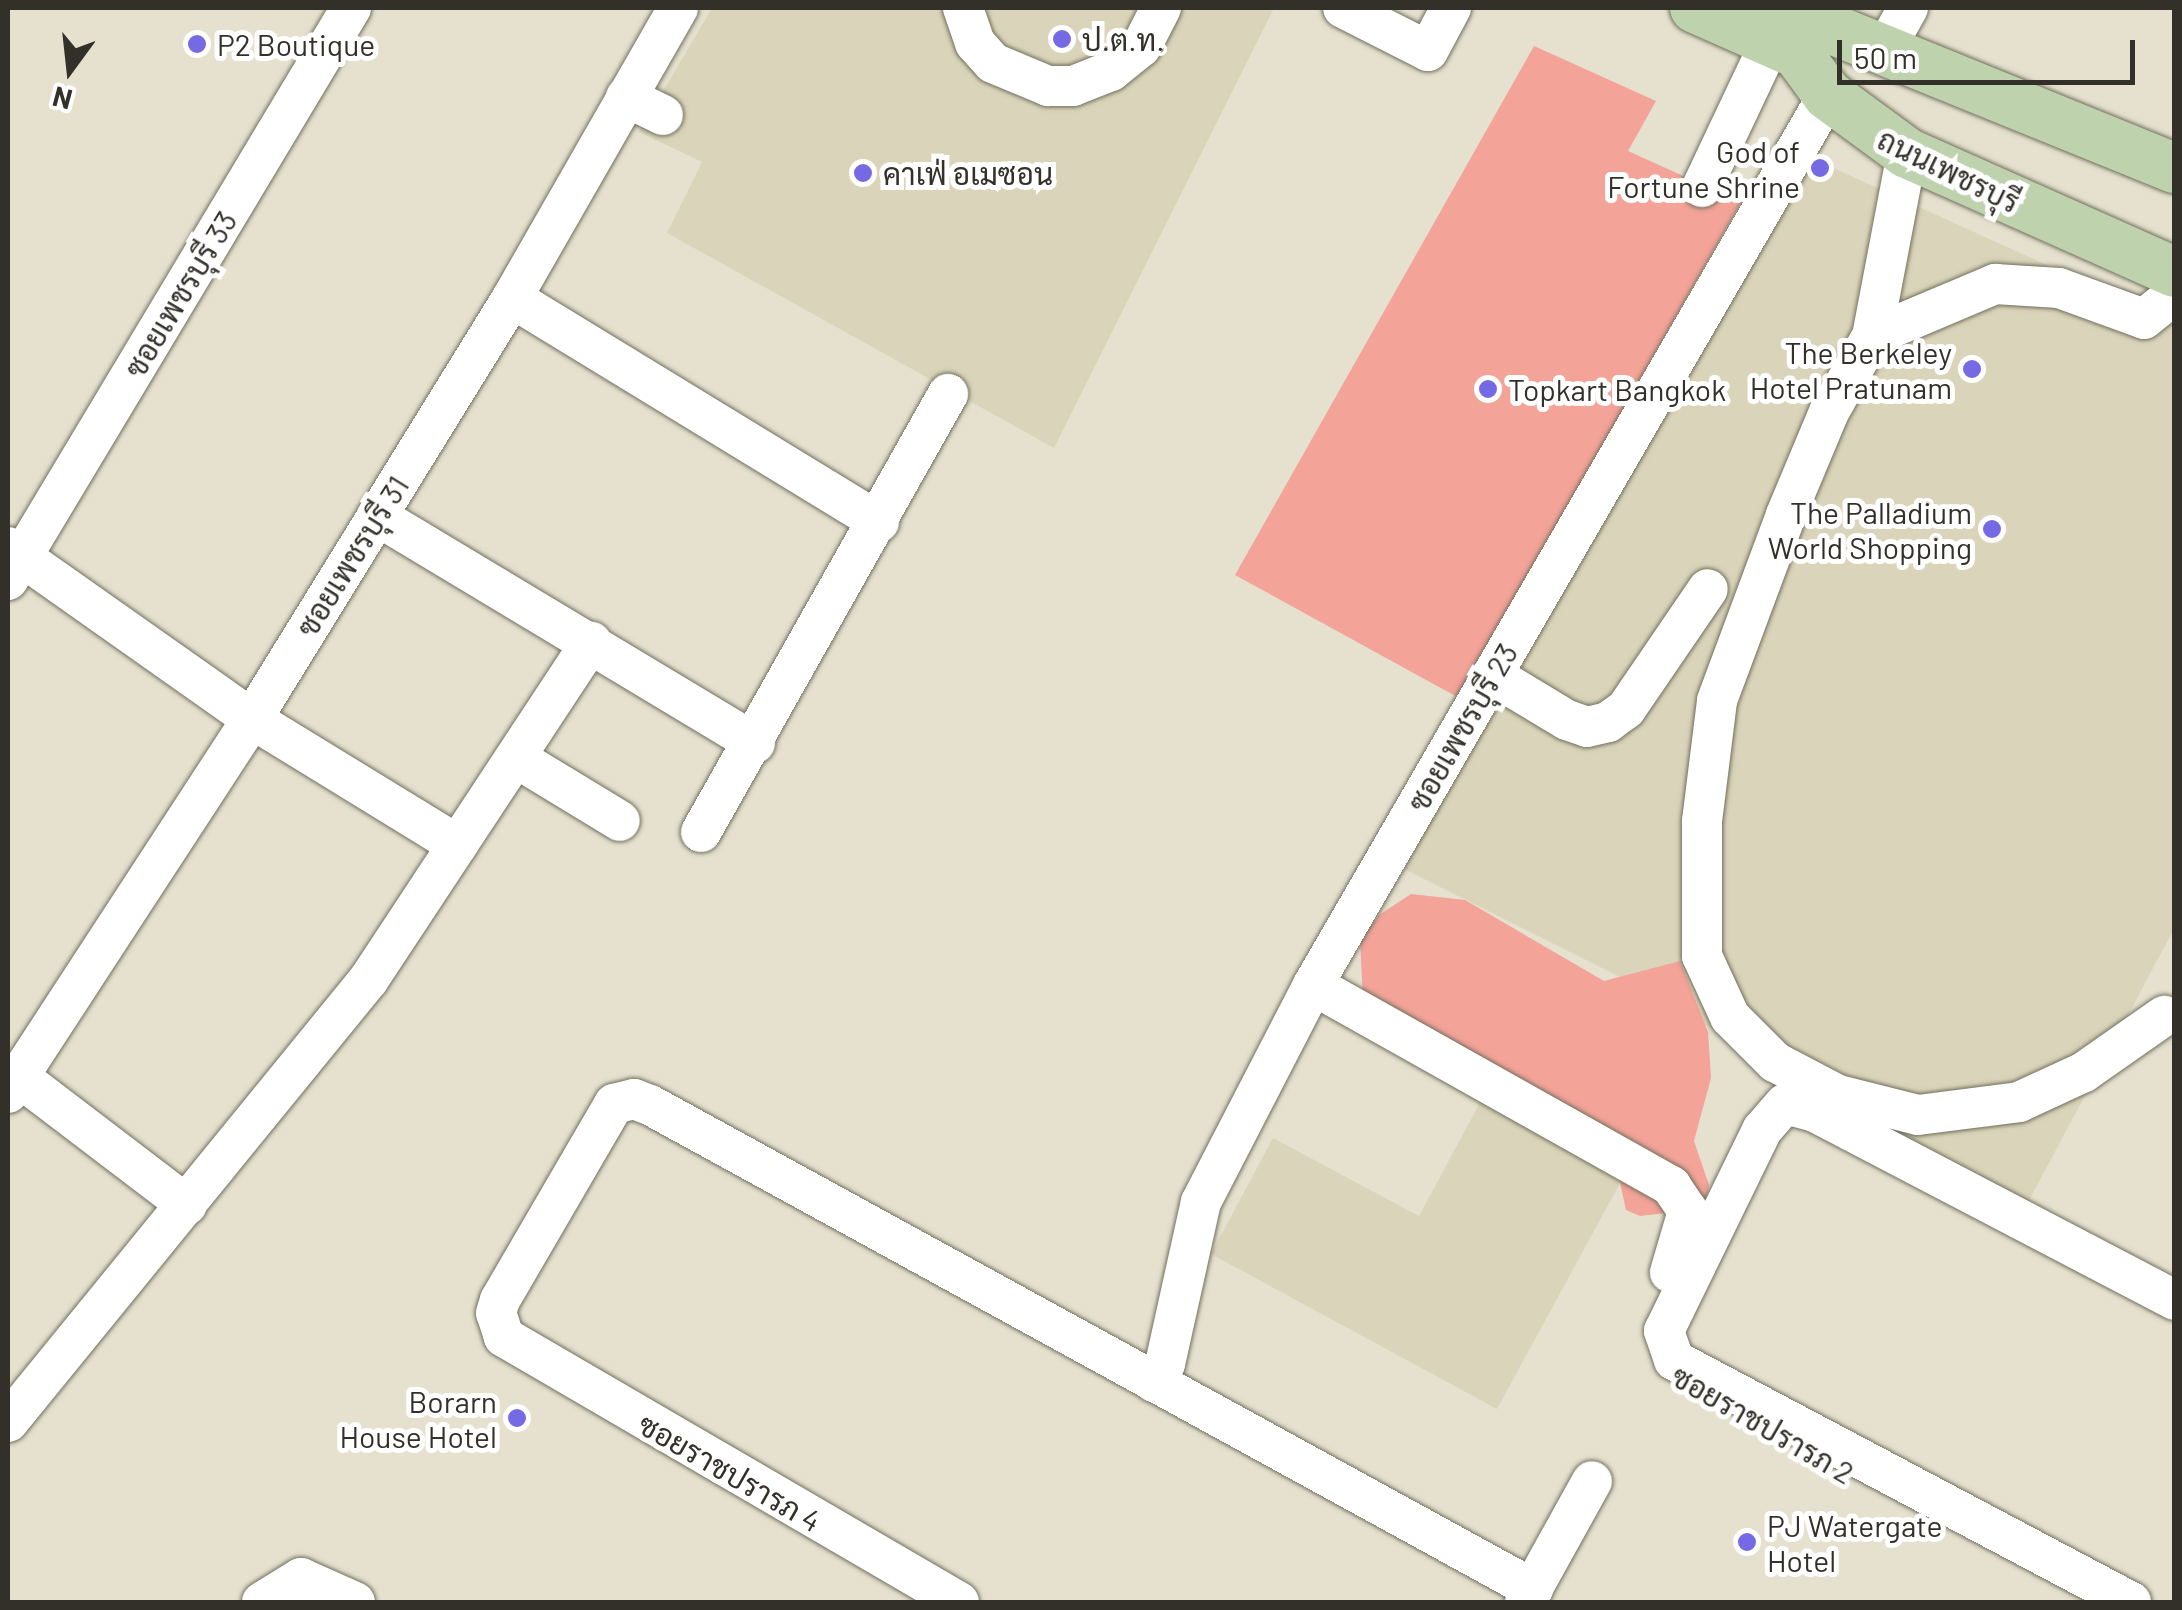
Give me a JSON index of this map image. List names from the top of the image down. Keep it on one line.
{"streets":{"main road":["ถนนเพชรบุรี"],"street":["ซอยเพชรบุรี 33","ซอยเพชรบุรี 31","ซอยเพชรบุรี 23","ซอยราชปรารภ 2","ซอยราชปรารภ 4"]},"crossings":[["ถนนเพชรบุรี","ซอยเพชรบุรี 23"],["ซอยเพชรบุรี 23","ซอยราชปรารภ 2"],["ซอยเพชรบุรี 23","ซอยราชปรารภ 4"]],"places":["ป.ต.ท.","P2 Boutique","God of Fortune Shrine","คาเฟ่ อเมซอน","The Berkeley Hotel Pratunam","Topkart Bangkok","The Palladium World Shopping","Borarn House Hotel","PJ Watergate Hotel"],"scale_bar":"50 m","north":"bottom"}
